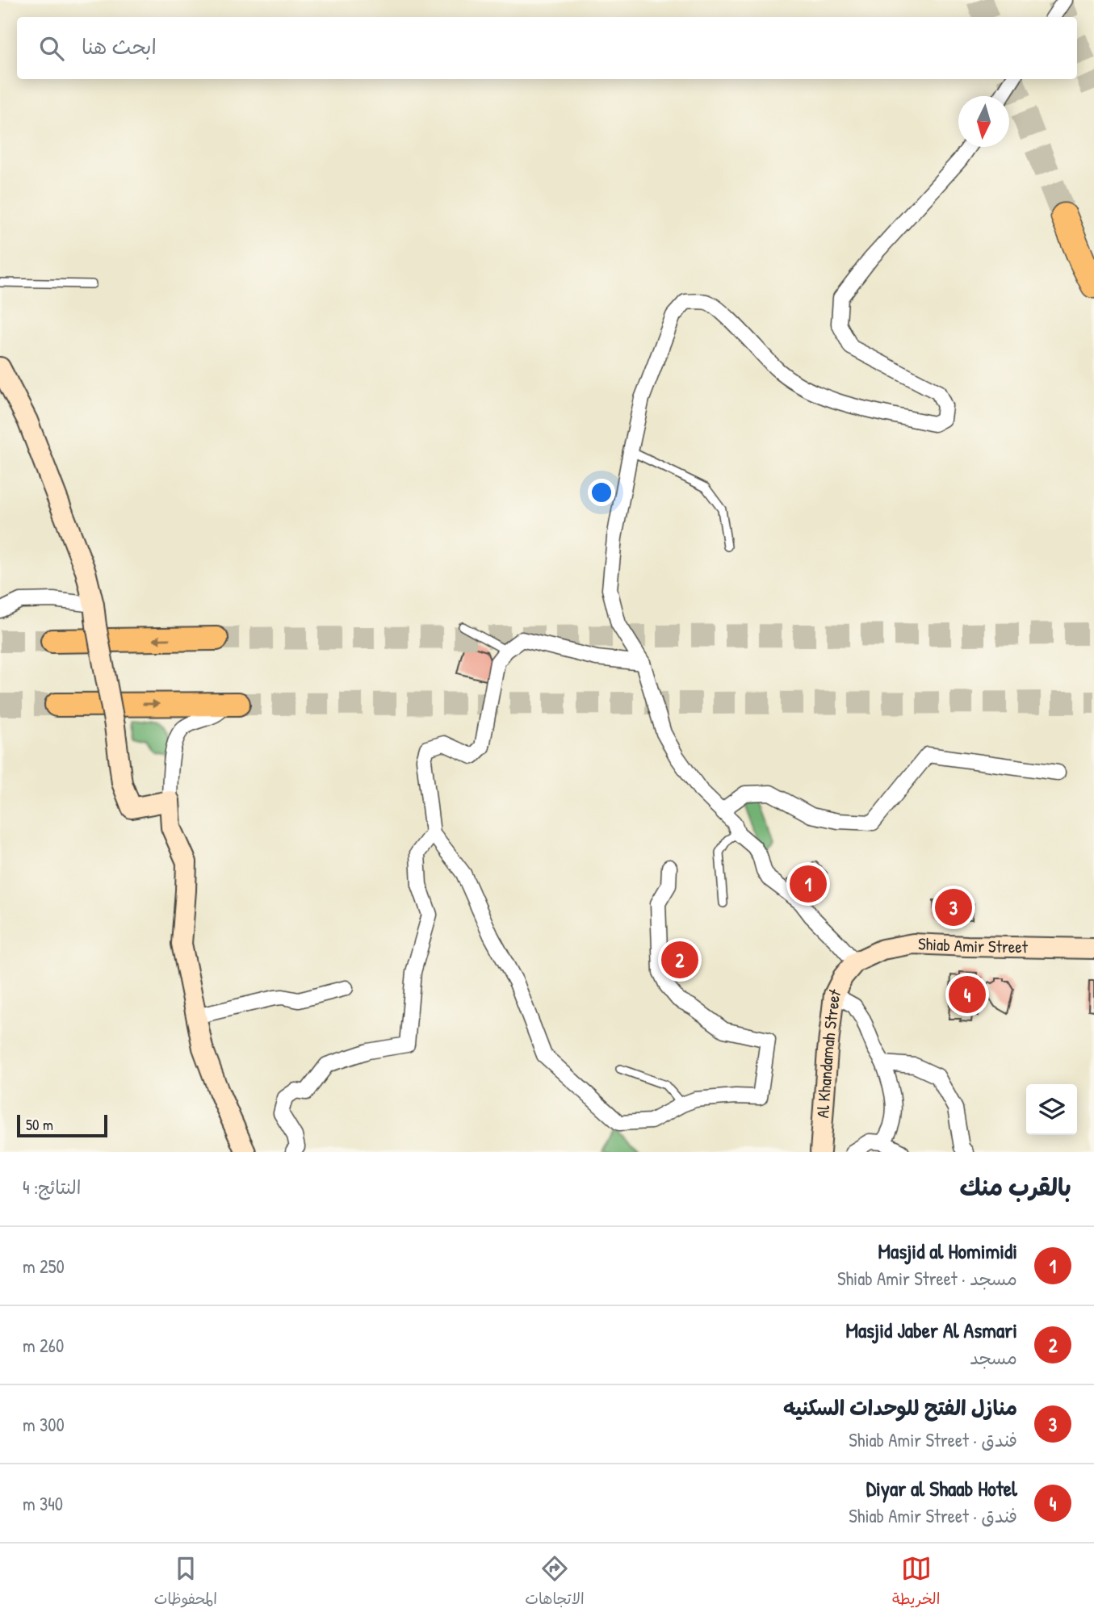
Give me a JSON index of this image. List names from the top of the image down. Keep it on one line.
{"streets":{"street":["Shiab Amir Street","Al Khandamah Street"]},"crossings":[["Shiab Amir Street","Al Khandamah Street"]],"scale_bar":"50 m","north":"bottom","page":{"search":"ابحث هنا","pins":["1","3","2","4"],"scale":"50 m","heading":["بالقرب منك","النتائج: 4"],"list":[{"mark":"1","name":"Masjid al Homimidi","note":"مسجد · Shiab Amir Street","value":"250 m"},{"mark":"2","name":"Masjid Jaber Al Asmari","note":"مسجد","value":"260 m"},{"mark":"3","name":"منازل الفتح للوحدات السكنيه","note":"فندق · Shiab Amir Street","value":"300 m"},{"mark":"4","name":"Diyar al Shaab Hotel","note":"فندق · Shiab Amir Street","value":"340 m"}],"nav":["الخريطة","الاتجاهات","المحفوظات"]}}
